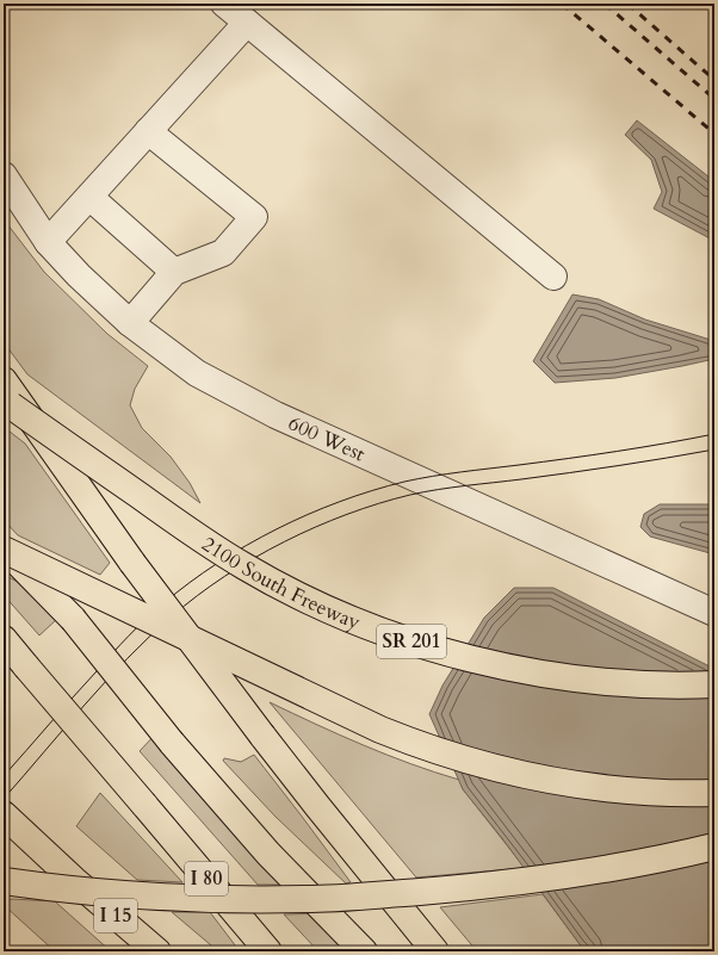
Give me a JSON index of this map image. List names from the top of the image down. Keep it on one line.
{"streets":{"highway":["2100 South Freeway","SR 201","I 80","I 15"],"street":["600 West"]}}
